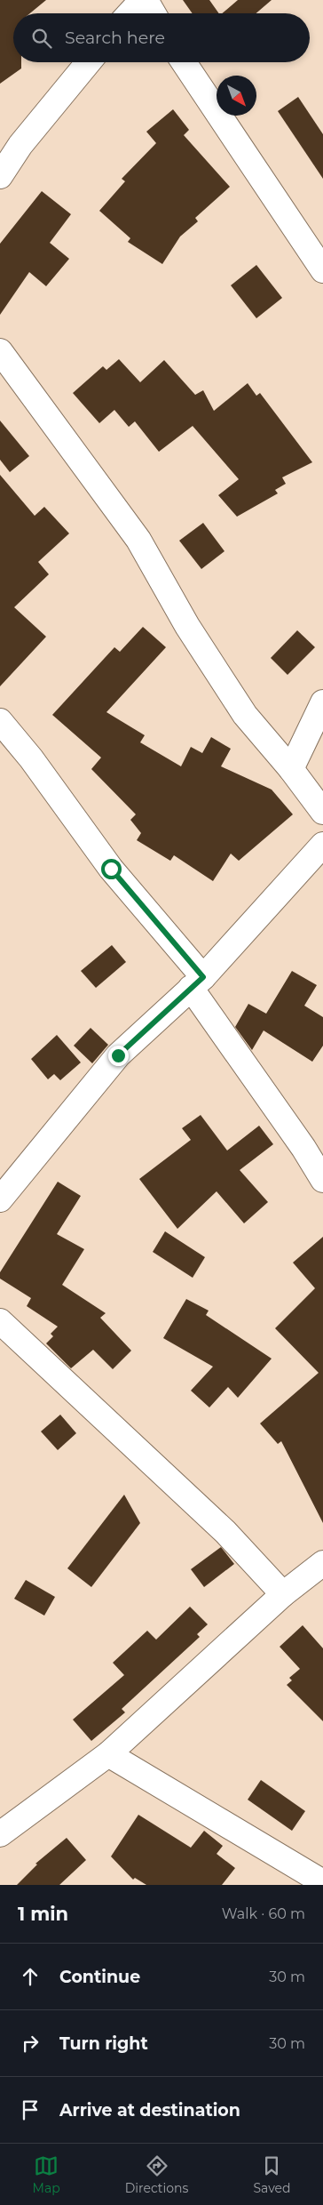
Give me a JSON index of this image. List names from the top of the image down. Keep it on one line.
{"north":"bottom right","page":{"search":"Search here","heading":["1 min","Walk · 60 m"],"list":[["Continue","30 m"],["Turn right","30 m"],"Arrive at destination"],"nav":["Map","Directions","Saved"]}}
